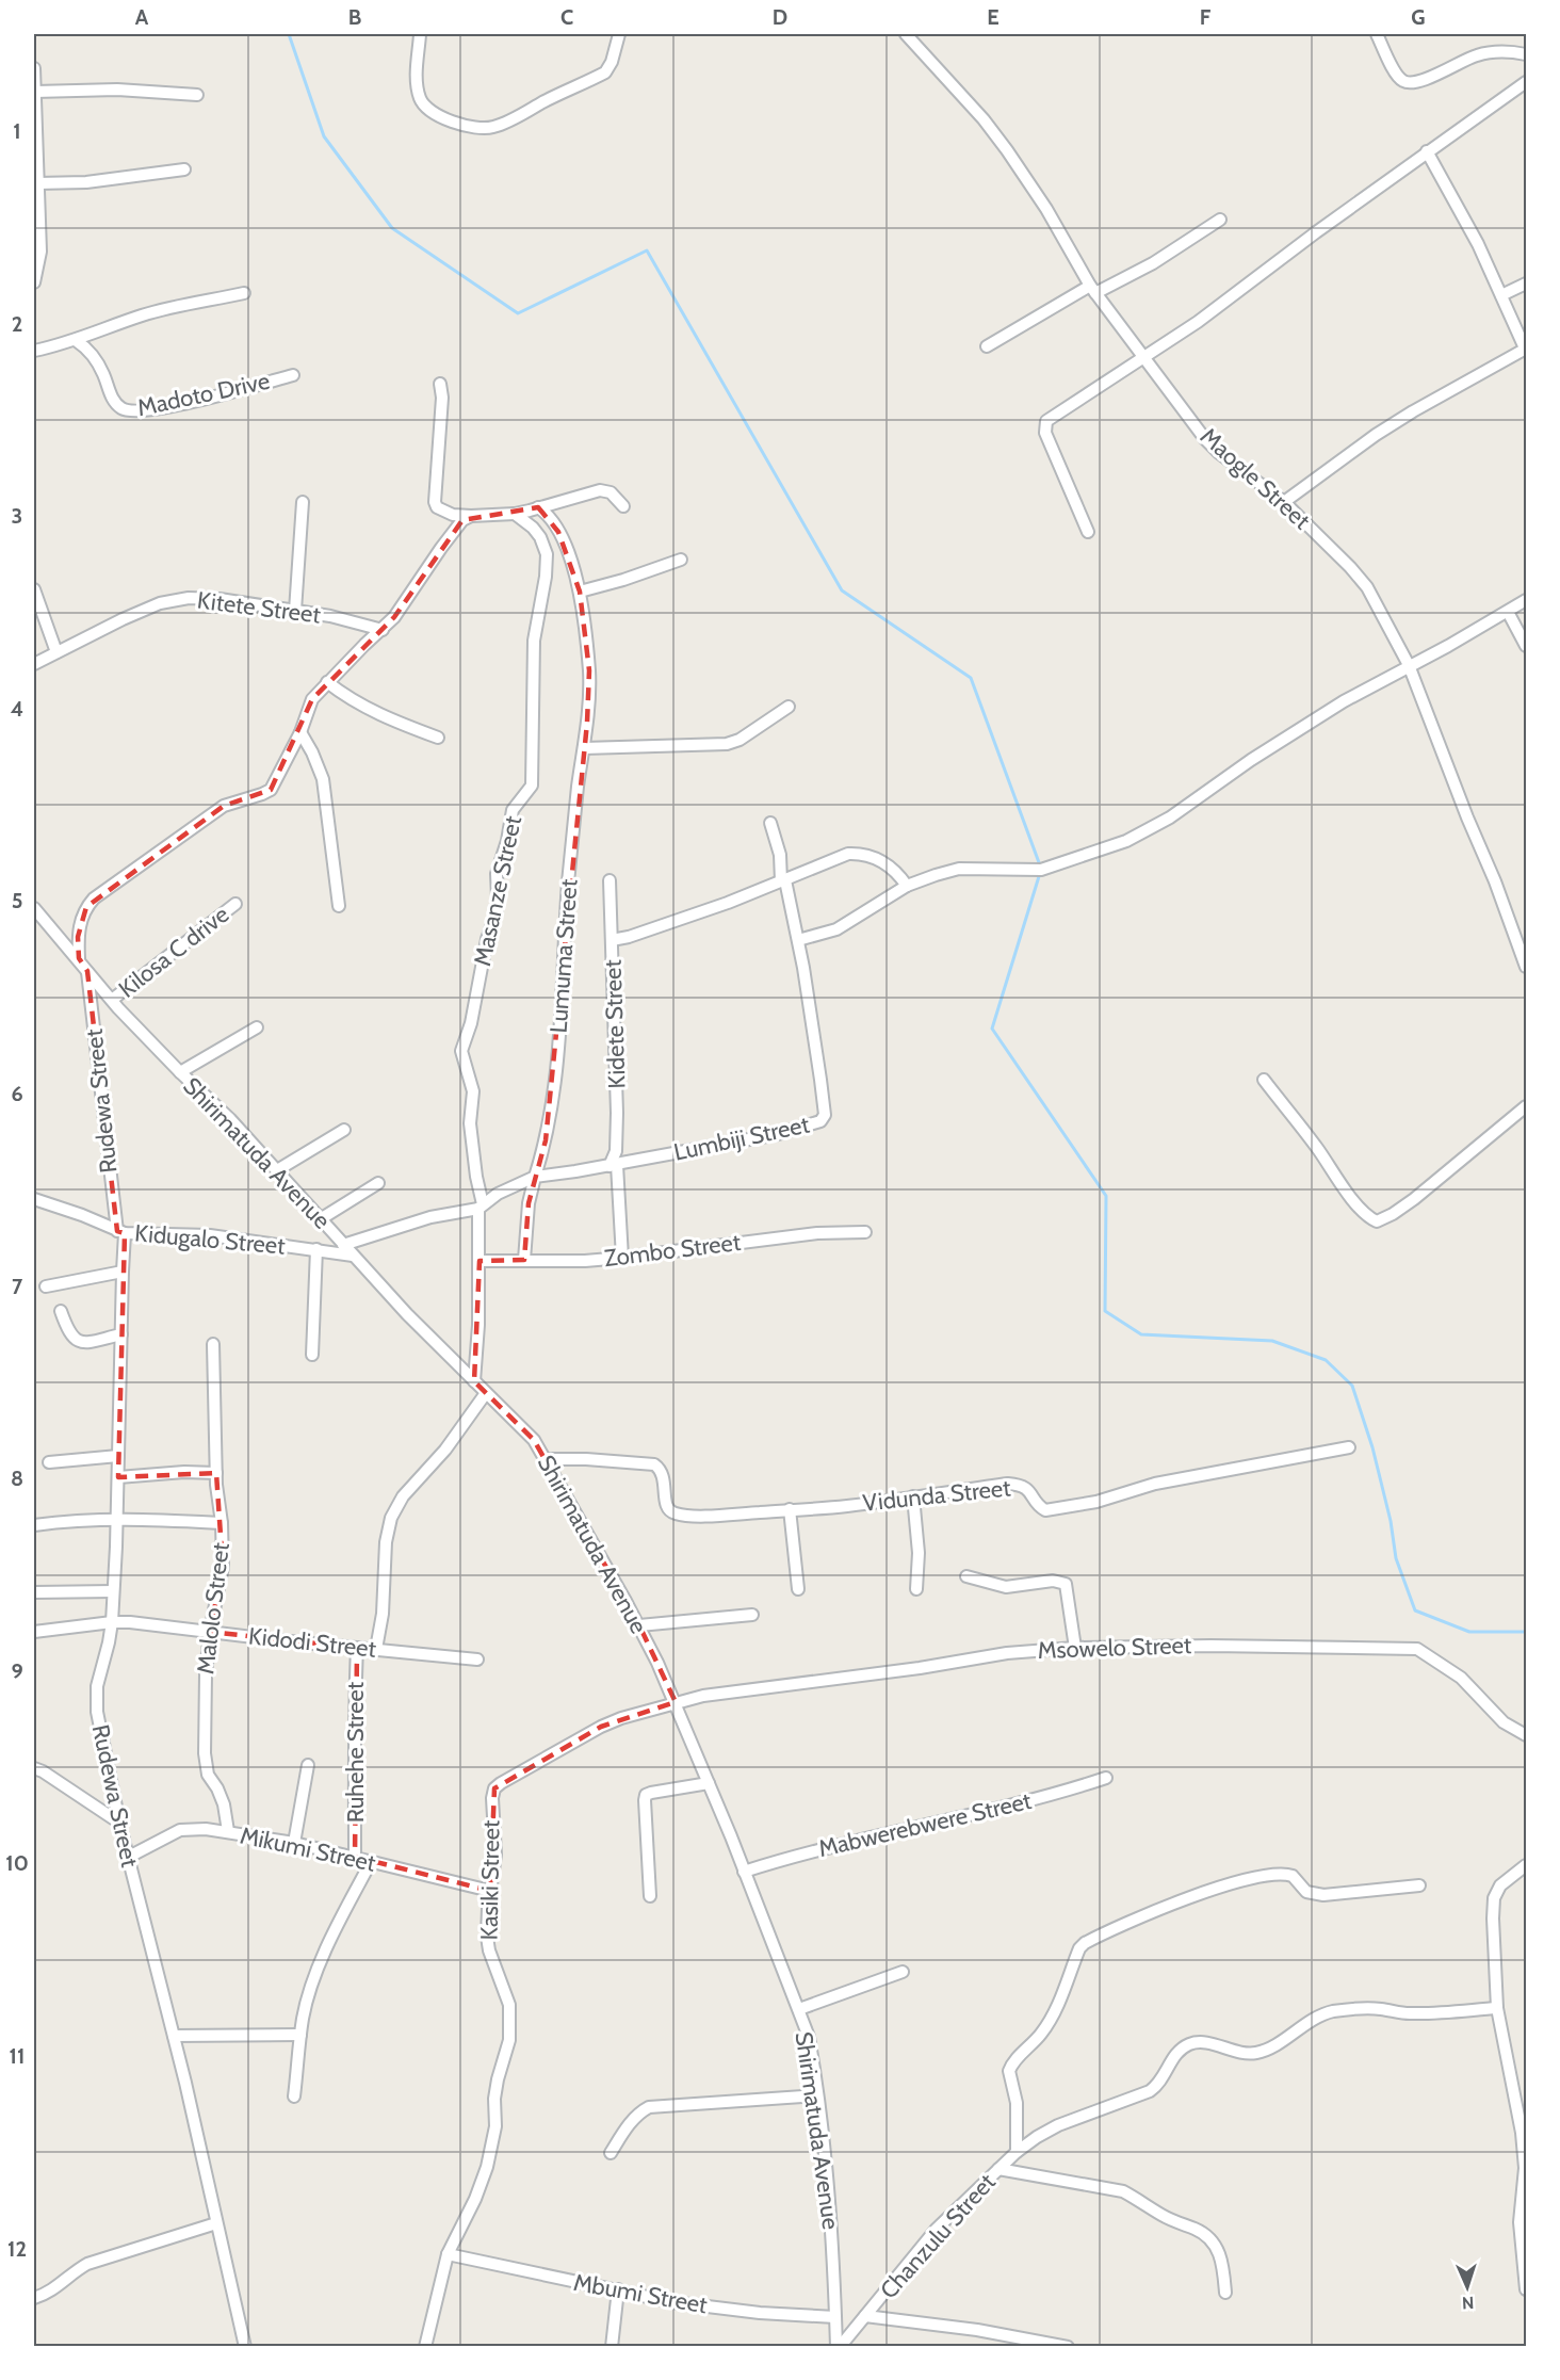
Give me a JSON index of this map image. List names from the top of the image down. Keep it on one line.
{"streets":{"street":["Madoto Drive","Maogle Street","Kitete Street","Masanze Street","Kilosa C drive","Lumuma Street","Kidete Street","Rudewa Street","Lumbiji Street","Shirimatuda Avenue","Kidugalo Street","Zombo Street","Vidunda Street","Malolo Street","Kidodi Street","Msowelo Street","Ruhehe Street","Mabwerebwere Street","Mikumi Street","Kasiki Street","Chanzulu Street","Mbumi Street"]},"crossings":[["Kilosa C drive","Shirimatuda Avenue"],["Lumuma Street","Lumbiji Street"],["Lumuma Street","Zombo Street"],["Kidete Street","Lumbiji Street"],["Kidete Street","Zombo Street"],["Rudewa Street","Shirimatuda Avenue"],["Rudewa Street","Kidugalo Street"],["Rudewa Street","Kidodi Street"],["Rudewa Street","Mikumi Street"],["Shirimatuda Avenue","Kidugalo Street"],["Shirimatuda Avenue","Vidunda Street"],["Shirimatuda Avenue","Msowelo Street"],["Shirimatuda Avenue","Ruhehe Street"],["Shirimatuda Avenue","Mabwerebwere Street"],["Shirimatuda Avenue","Kasiki Street"],["Shirimatuda Avenue","Chanzulu Street"],["Shirimatuda Avenue","Mbumi Street"],["Malolo Street","Kidodi Street"],["Malolo Street","Mikumi Street"],["Kidodi Street","Ruhehe Street"],["Msowelo Street","Kasiki Street"],["Ruhehe Street","Mikumi Street"],["Mikumi Street","Kasiki Street"],["Kasiki Street","Mbumi Street"]],"north":"bottom","grid":{"columns":["A","B","C","D","E","F","G"],"rows":["1","2","3","4","5","6","7","8","9","10","11","12"]}}
